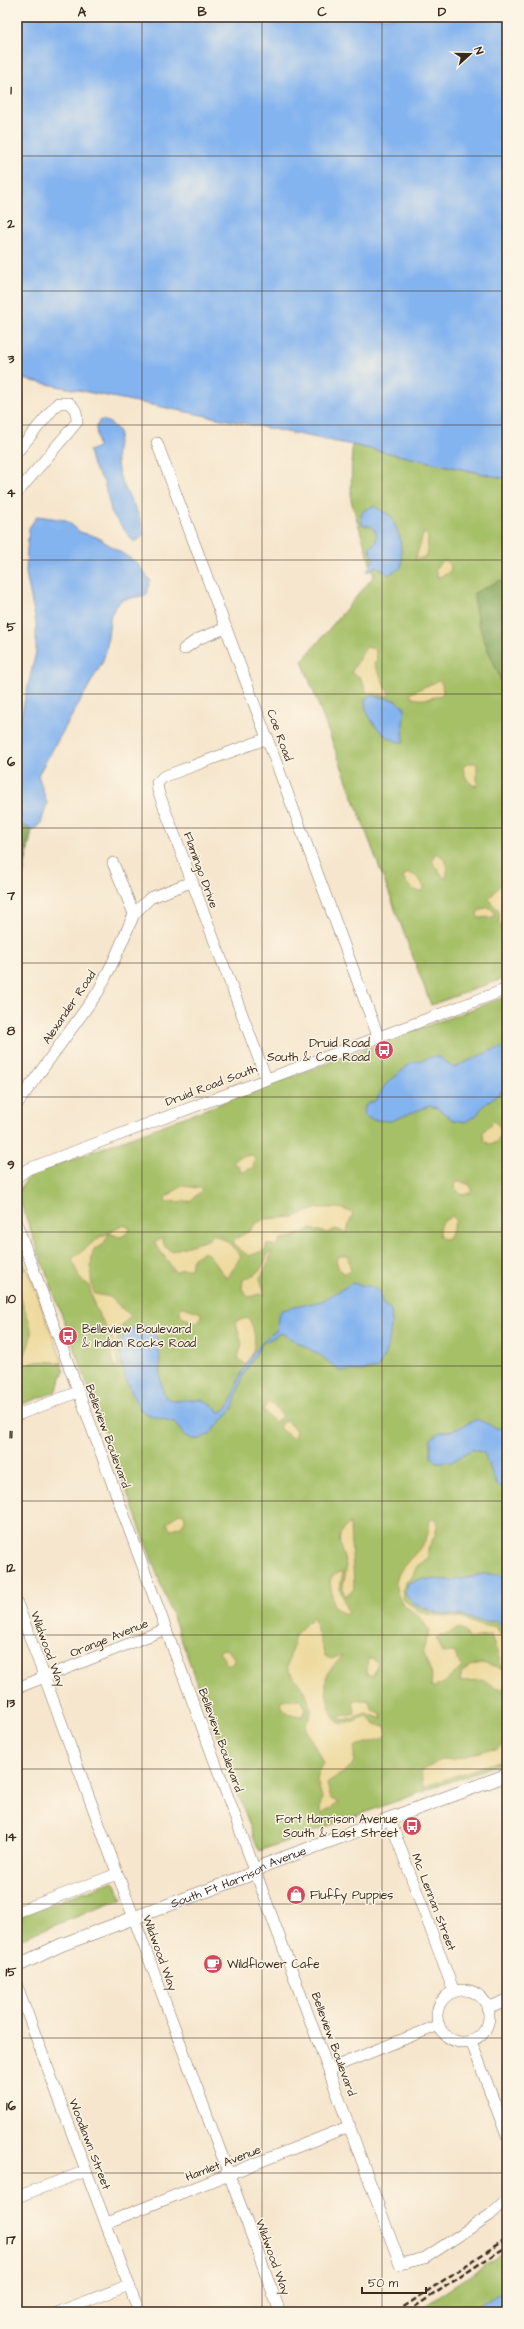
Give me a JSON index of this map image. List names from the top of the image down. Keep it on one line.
{"streets":{"main road":["South Ft Harrison Avenue"],"street":["Coe Road","Flamingo Drive","Alexander Road","Druid Road South","Belleview Boulevard","Orange Avenue","Wildwood Way","Mc Lennan Street","Woodlawn Street","Hamlet Avenue"]},"crossings":[["Coe Road","Flamingo Drive"],["Coe Road","Druid Road South"],["Flamingo Drive","Alexander Road"],["Flamingo Drive","Druid Road South"],["Belleview Boulevard","Orange Avenue"],["Belleview Boulevard","South Ft Harrison Avenue"],["Belleview Boulevard","Hamlet Avenue"],["Orange Avenue","Wildwood Way"],["Wildwood Way","South Ft Harrison Avenue"],["Wildwood Way","Hamlet Avenue"],["South Ft Harrison Avenue","Mc Lennan Street"],["Woodlawn Street","Hamlet Avenue"]],"places":{"bus stop":["Druid Road South & Coe Road","Belleview Boulevard & Indian Rocks Road","Fort Harrison Avenue South & East Street"],"shop":["Fluffy Puppies"],"cafe":["Wildflower Cafe"]},"scale_bar":"50 m","north":"right","grid":{"columns":["A","B","C","D"],"rows":["1","2","3","4","5","6","7","8","9","10","11","12","13","14","15","16","17"]}}
